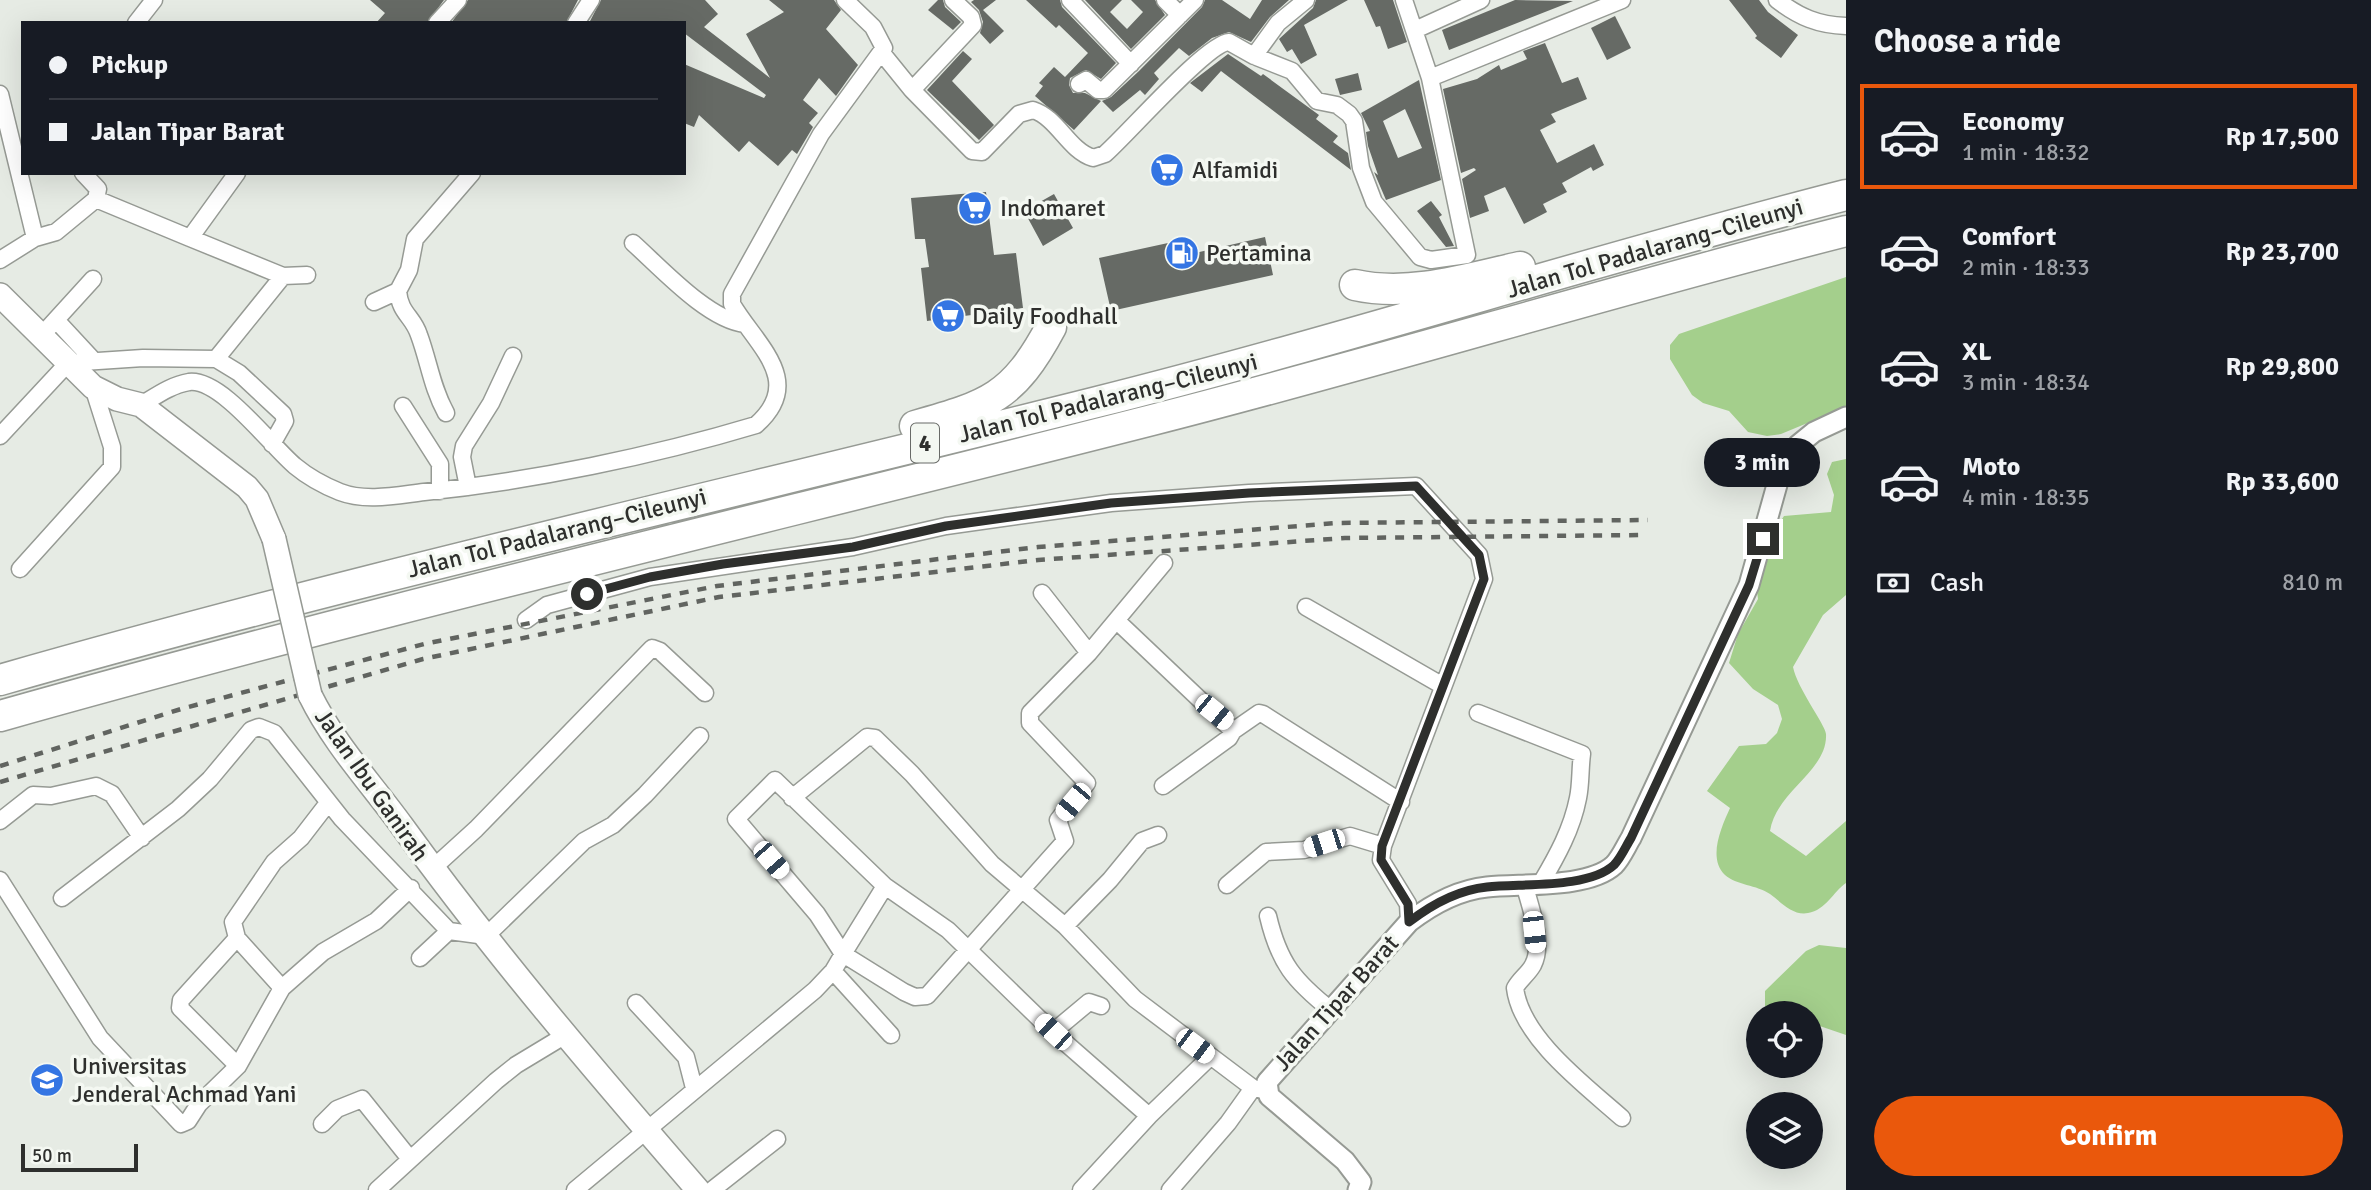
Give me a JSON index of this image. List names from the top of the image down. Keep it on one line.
{"streets":{"highway":["Jalan Tol Padalarang–Cileunyi","4"],"main road":["Jalan Ibu Ganirah"],"street":["Jalan Tipar Barat"]},"places":{"supermarket":["Alfamidi","Indomaret","Daily Foodhall"],"fuel station":["Pertamina"],"school or university":["Universitas Jenderal Achmad Yani"]},"scale_bar":"50 m","page":{"heading":"Choose a ride","banner":["Pickup","Jalan Tipar Barat"],"list":[{"name":"Economy","note":"1 min · 18:32","value":"Rp 17,500"},{"name":"Comfort","note":"2 min · 18:33","value":"Rp 23,700"},{"name":"XL","note":"3 min · 18:34","value":"Rp 29,800"},{"name":"Moto","note":"4 min · 18:35","value":"Rp 33,600"}],"bubble":"3 min","pay":["Cash","810 m"],"buttons":"Confirm","scale":"50 m"}}
